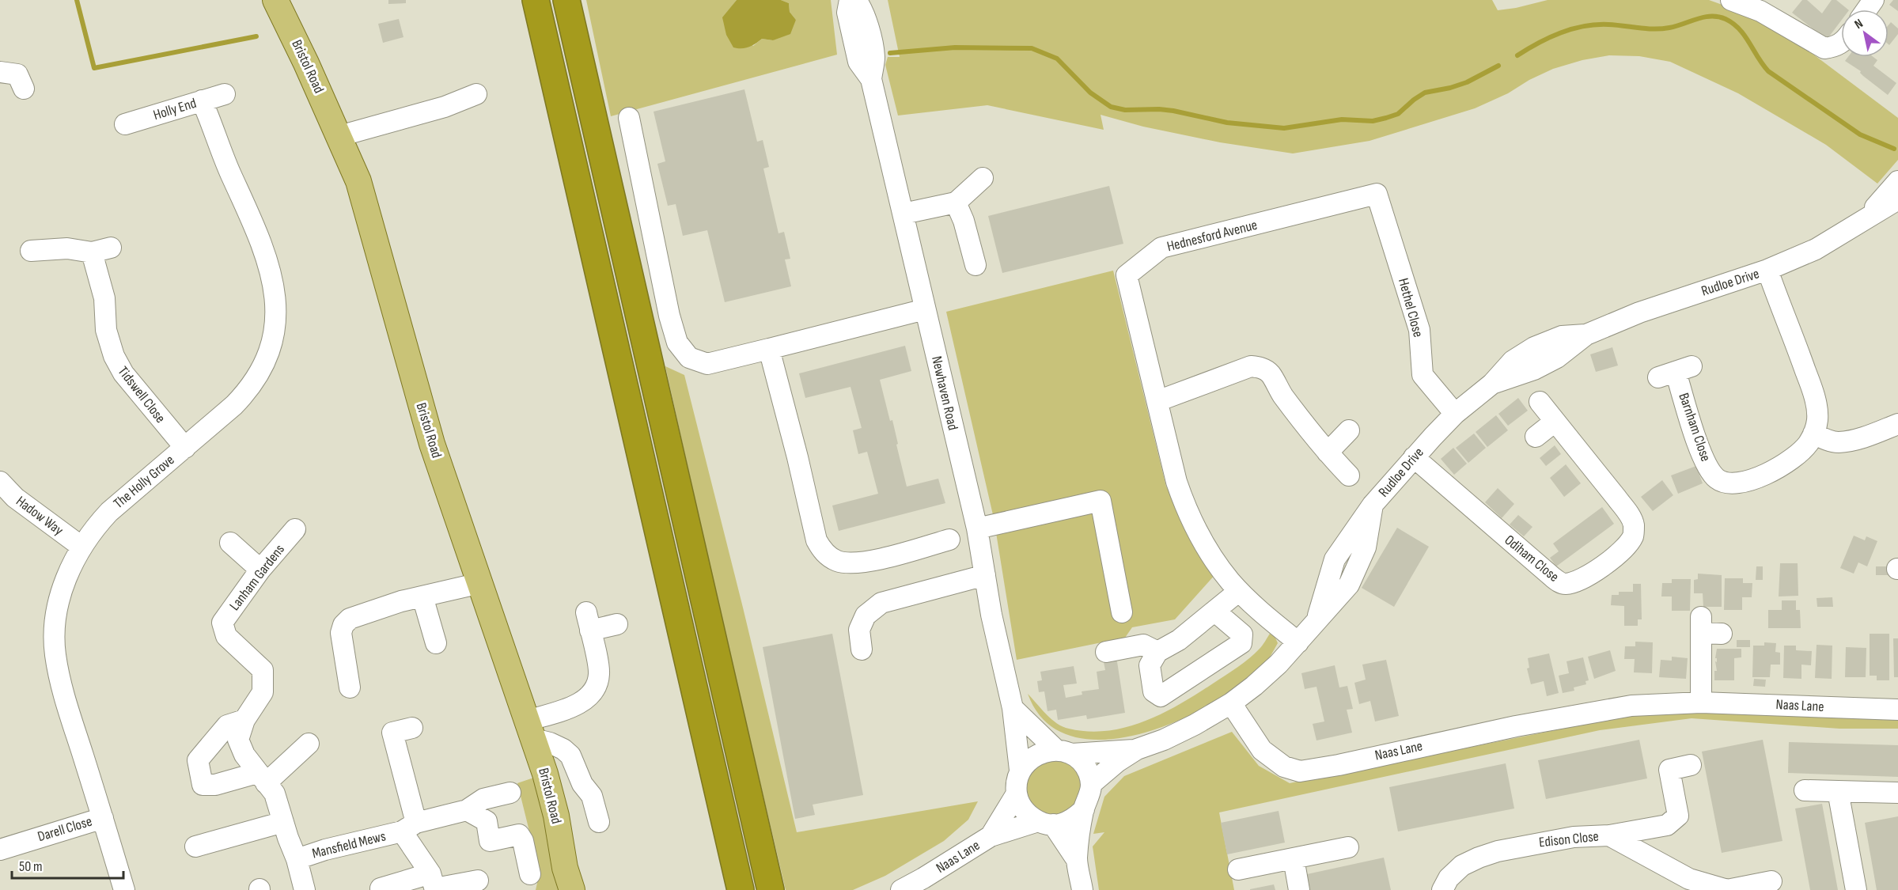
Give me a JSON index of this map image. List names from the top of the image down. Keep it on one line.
{"streets":{"main road":["Bristol Road"],"street":["Holly End","Hednesford Avenue","Rudloe Drive","Hethel Close","Newhaven Road","Tidswell Close","Barnham Close","The Holly Grove","Hadow Way","Odiham Close","Lanham Gardens","Naas Lane","Darell Close","Edison Close","Mansfield Mews"]},"crossings":[["Holly End","The Holly Grove"],["Hednesford Avenue","Rudloe Drive"],["Hednesford Avenue","Hethel Close"],["Rudloe Drive","Hethel Close"],["Rudloe Drive","Barnham Close"],["Rudloe Drive","Odiham Close"],["Rudloe Drive","Naas Lane"],["Newhaven Road","Naas Lane"],["Tidswell Close","The Holly Grove"],["The Holly Grove","Hadow Way"],["The Holly Grove","Darell Close"],["Lanham Gardens","Mansfield Mews"]],"scale_bar":"50 m","north":"top left"}
